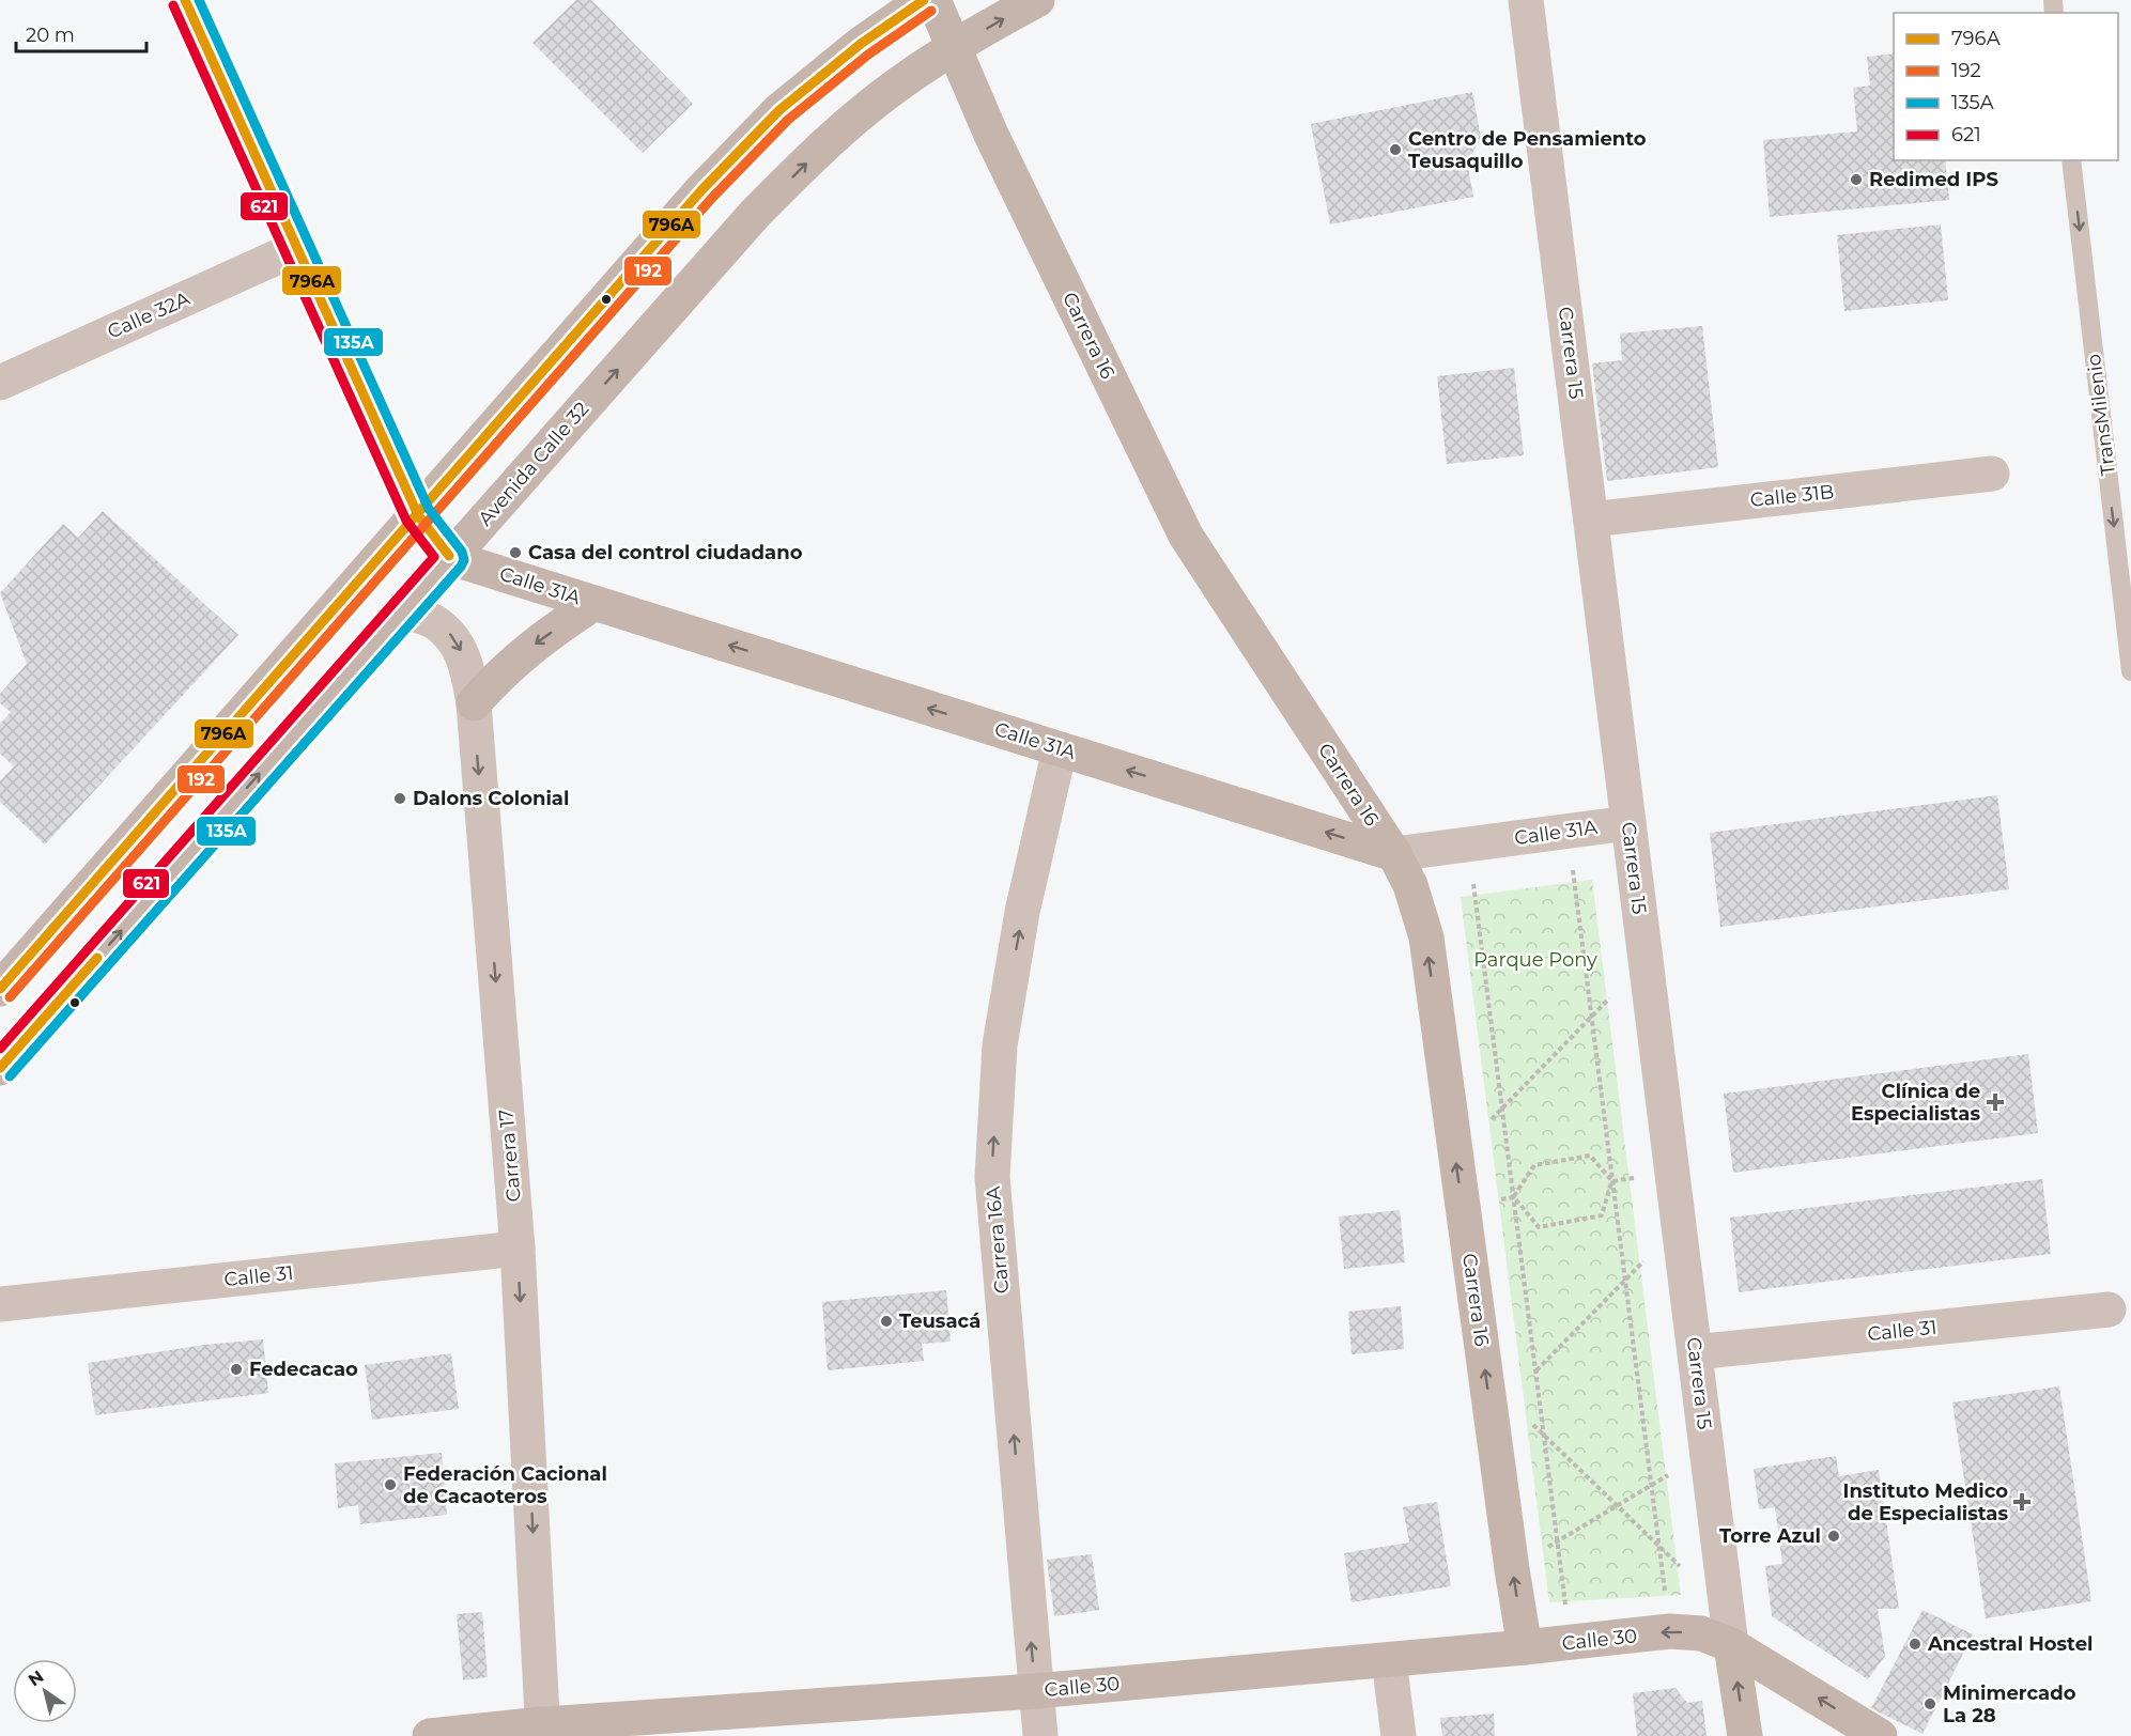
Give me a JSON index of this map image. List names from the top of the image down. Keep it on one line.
{"streets":{"street":["Calle 32A","Carrera 16","Carrera 15","Avenida Calle 32","Calle 31B","Calle 31A","Carrera 17","Carrera 16A","Calle 31","Calle 30"],"lane":["TransMilenio"]},"crossings":[["Carrera 16","Avenida Calle 32"],["Carrera 16","Calle 31A"],["Carrera 16","Calle 30"],["Carrera 15","Calle 31B"],["Carrera 15","Calle 31A"],["Carrera 15","Calle 31"],["Carrera 15","Calle 30"],["Avenida Calle 32","Calle 31A"],["Avenida Calle 32","Carrera 17"],["Calle 31A","Carrera 16A"],["Carrera 17","Calle 31"],["Carrera 17","Calle 30"],["Carrera 16A","Calle 30"]],"one_way":["TransMilenio","Calle 31A","Carrera 17","Carrera 16A"],"parks":["Parque Pony"],"places":{"other":["Centro de Pensamiento Teusaquillo","Redimed IPS","Casa del control ciudadano","Dalons Colonial","Teusacá","Fedecacao","Federación Cacional de Cacaoteros","Torre Azul","Ancestral Hostel","Minimercado La 28"],"health":["Clínica de Especialistas","Instituto Medico de Especialistas"]},"lines":["transit line 796A","transit line 135A","transit line 621","transit line 192"],"legend":["796A","192","135A","621"],"scale_bar":"20 m","north":"top left"}
